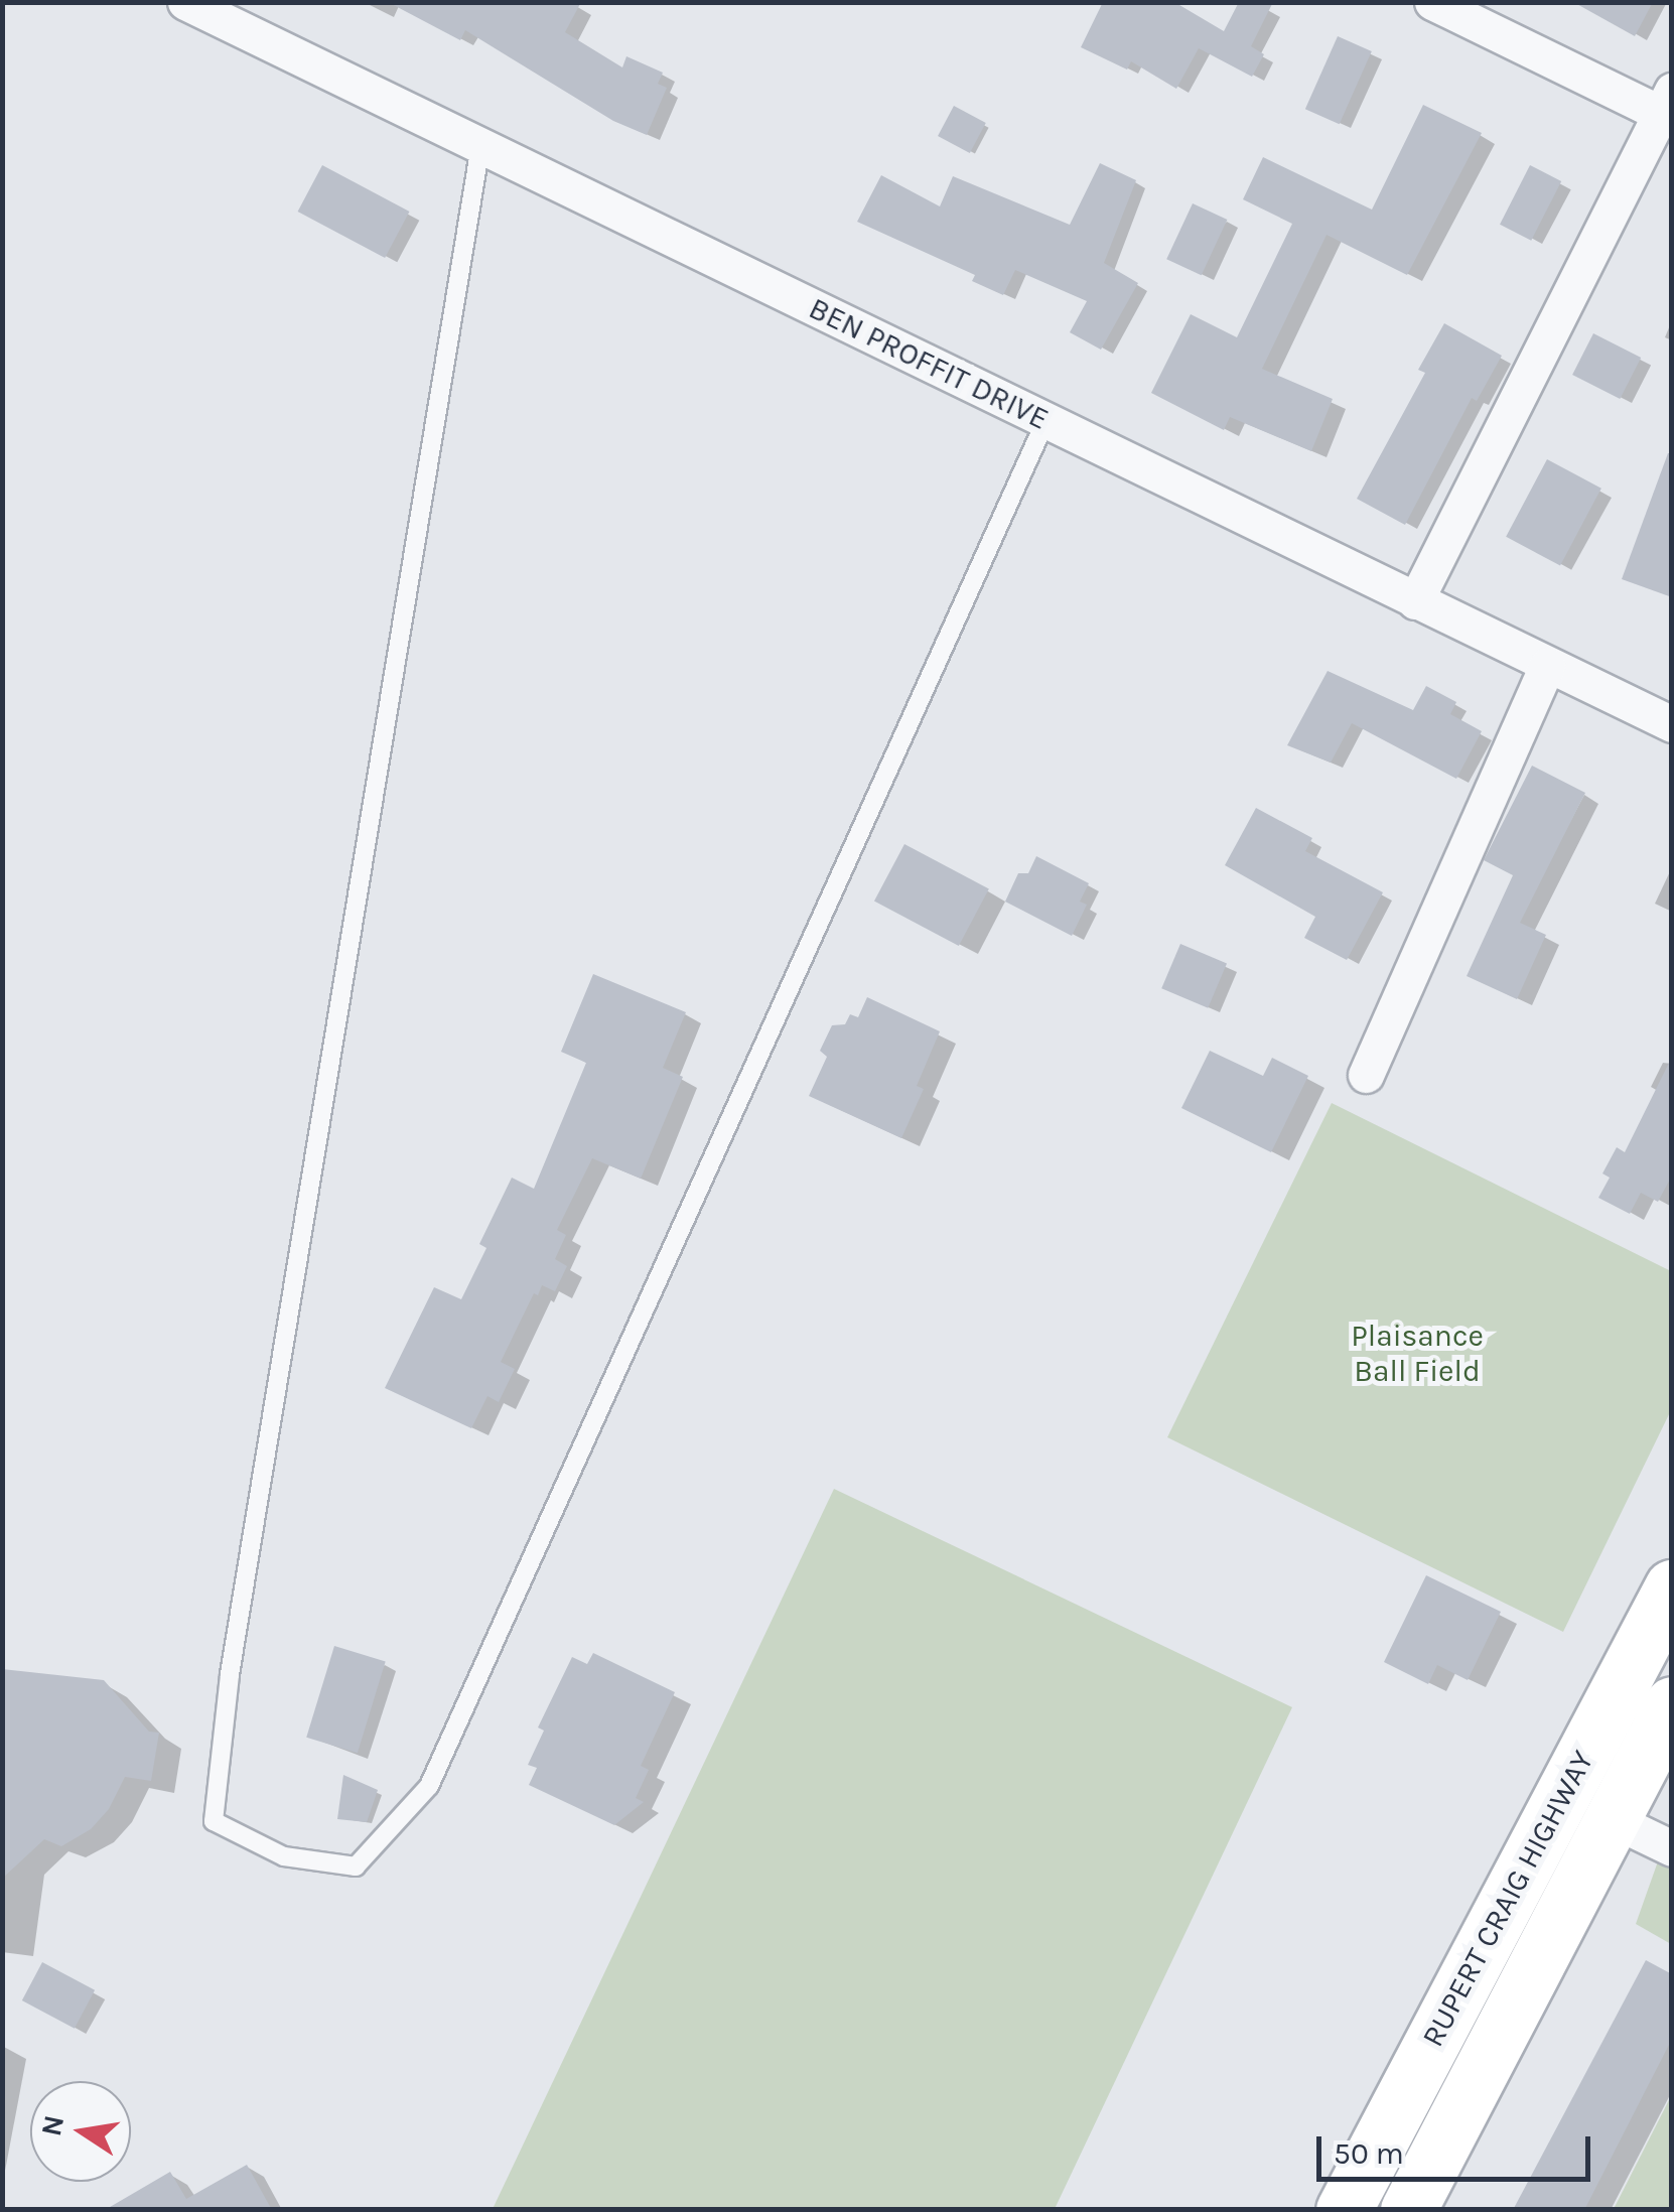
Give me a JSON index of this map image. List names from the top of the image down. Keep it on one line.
{"streets":{"main road":["RUPERT CRAIG HIGHWAY"],"street":["BEN PROFFIT DRIVE"]},"parks":["Plaisance Ball Field"],"scale_bar":"50 m","north":"left"}
